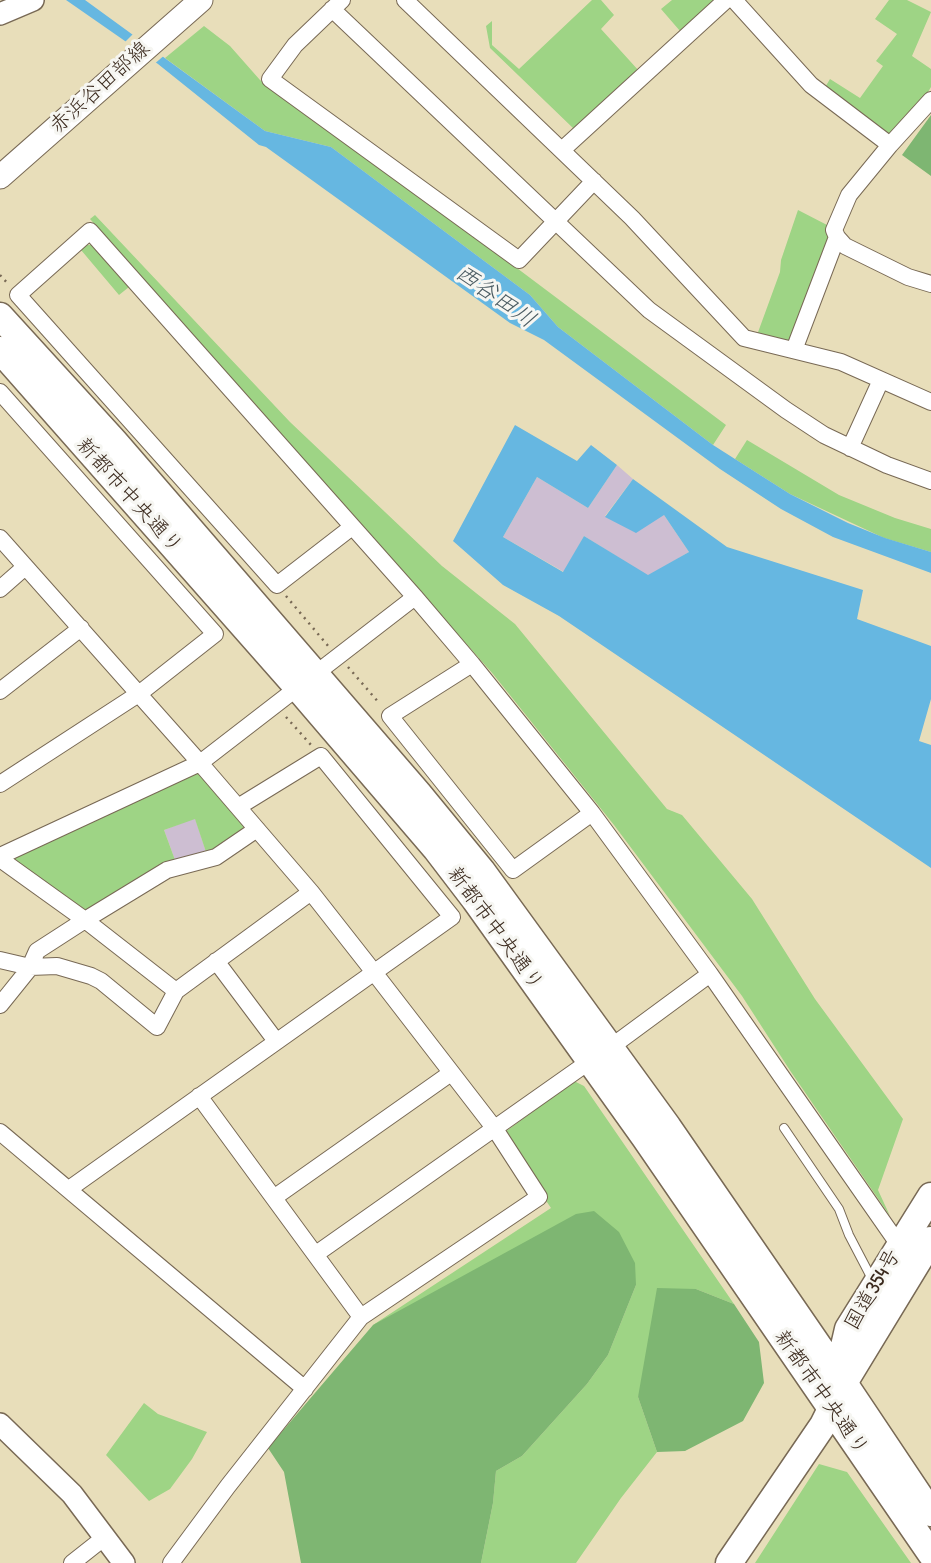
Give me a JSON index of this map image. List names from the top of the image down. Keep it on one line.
{"streets":{"main road":["赤浜谷田部線","新都市中央通り","国道354号"]},"crossings":[["新都市中央通り","国道354号"]],"water":["西谷田川"]}
